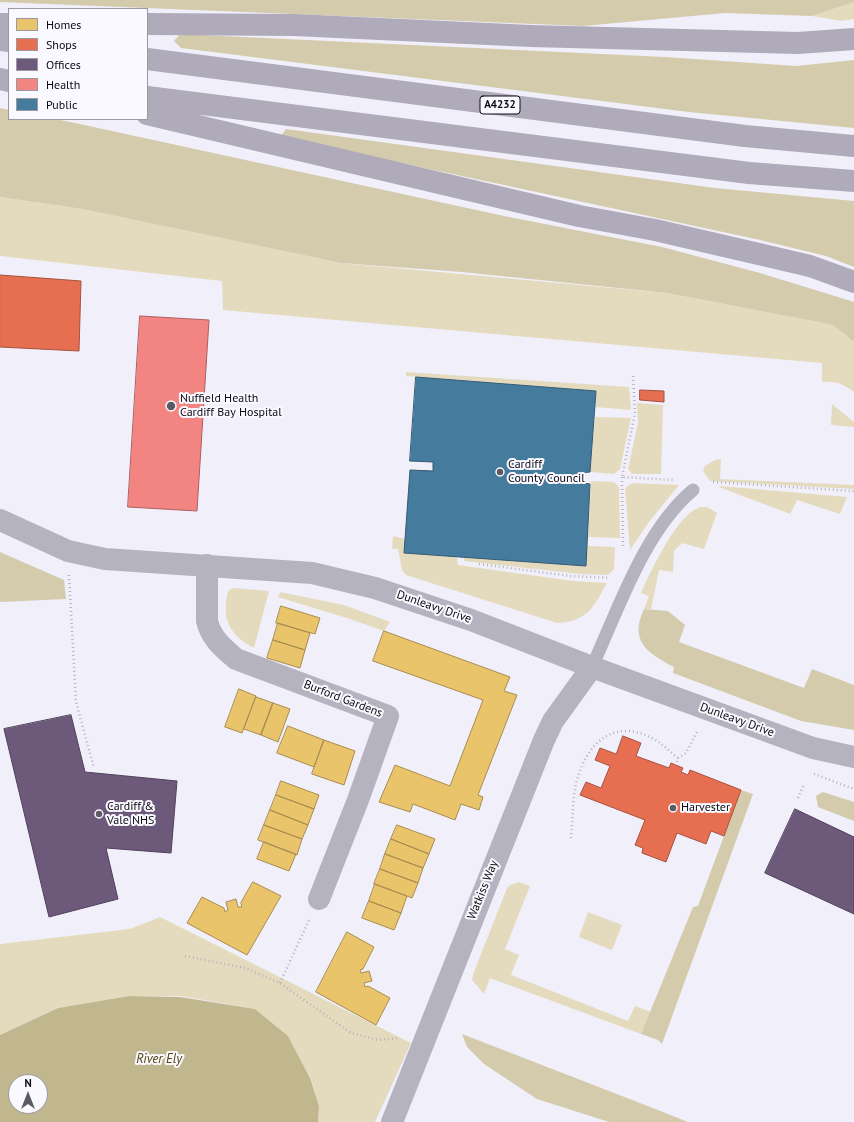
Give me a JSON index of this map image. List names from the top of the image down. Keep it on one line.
{"streets":{"main road":["A4232"],"street":["Dunleavy Drive","Burford Gardens","Watkiss Way"]},"crossings":[["Dunleavy Drive","Burford Gardens"],["Dunleavy Drive","Watkiss Way"]],"water":["River Ely"],"places":["Nuffield Health Cardiff Bay Hospital","Cardiff County Council","Harvester","Cardiff & Vale NHS"],"legend":["Homes","Shops","Offices","Health","Public"],"north":"top"}
